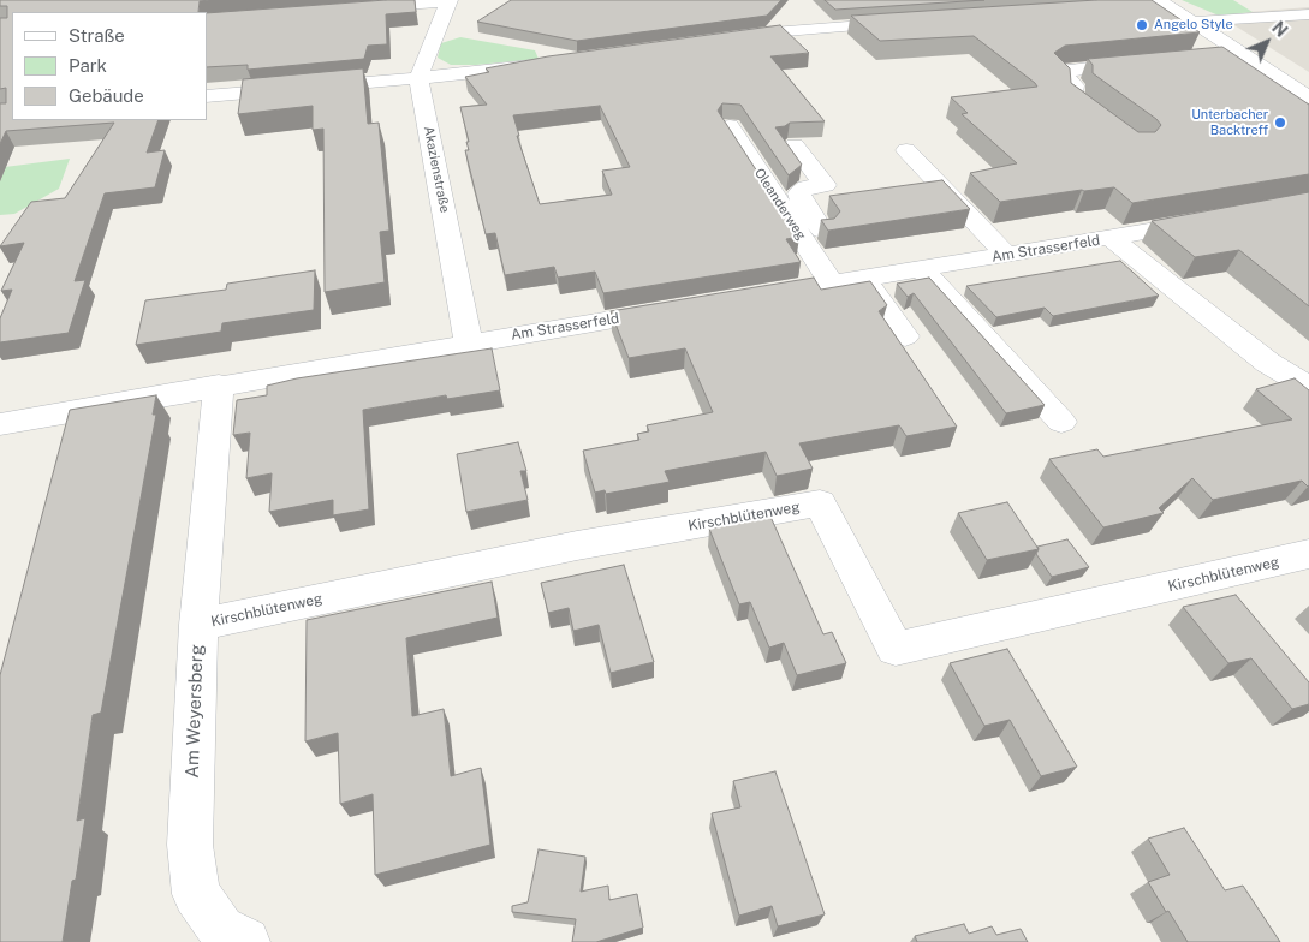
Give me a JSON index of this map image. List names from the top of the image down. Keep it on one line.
{"streets":{"street":["Akazienstraße","Oleanderweg","Am Strasserfeld","Kirschblütenweg","Am Weyersberg"]},"crossings":[["Akazienstraße","Am Strasserfeld"],["Oleanderweg","Am Strasserfeld"],["Am Strasserfeld","Am Weyersberg"],["Kirschblütenweg","Am Weyersberg"]],"places":["Angelo Style","Unterbacher Backtreff"],"legend":["Straße","Park","Gebäude"],"north":"top right"}
